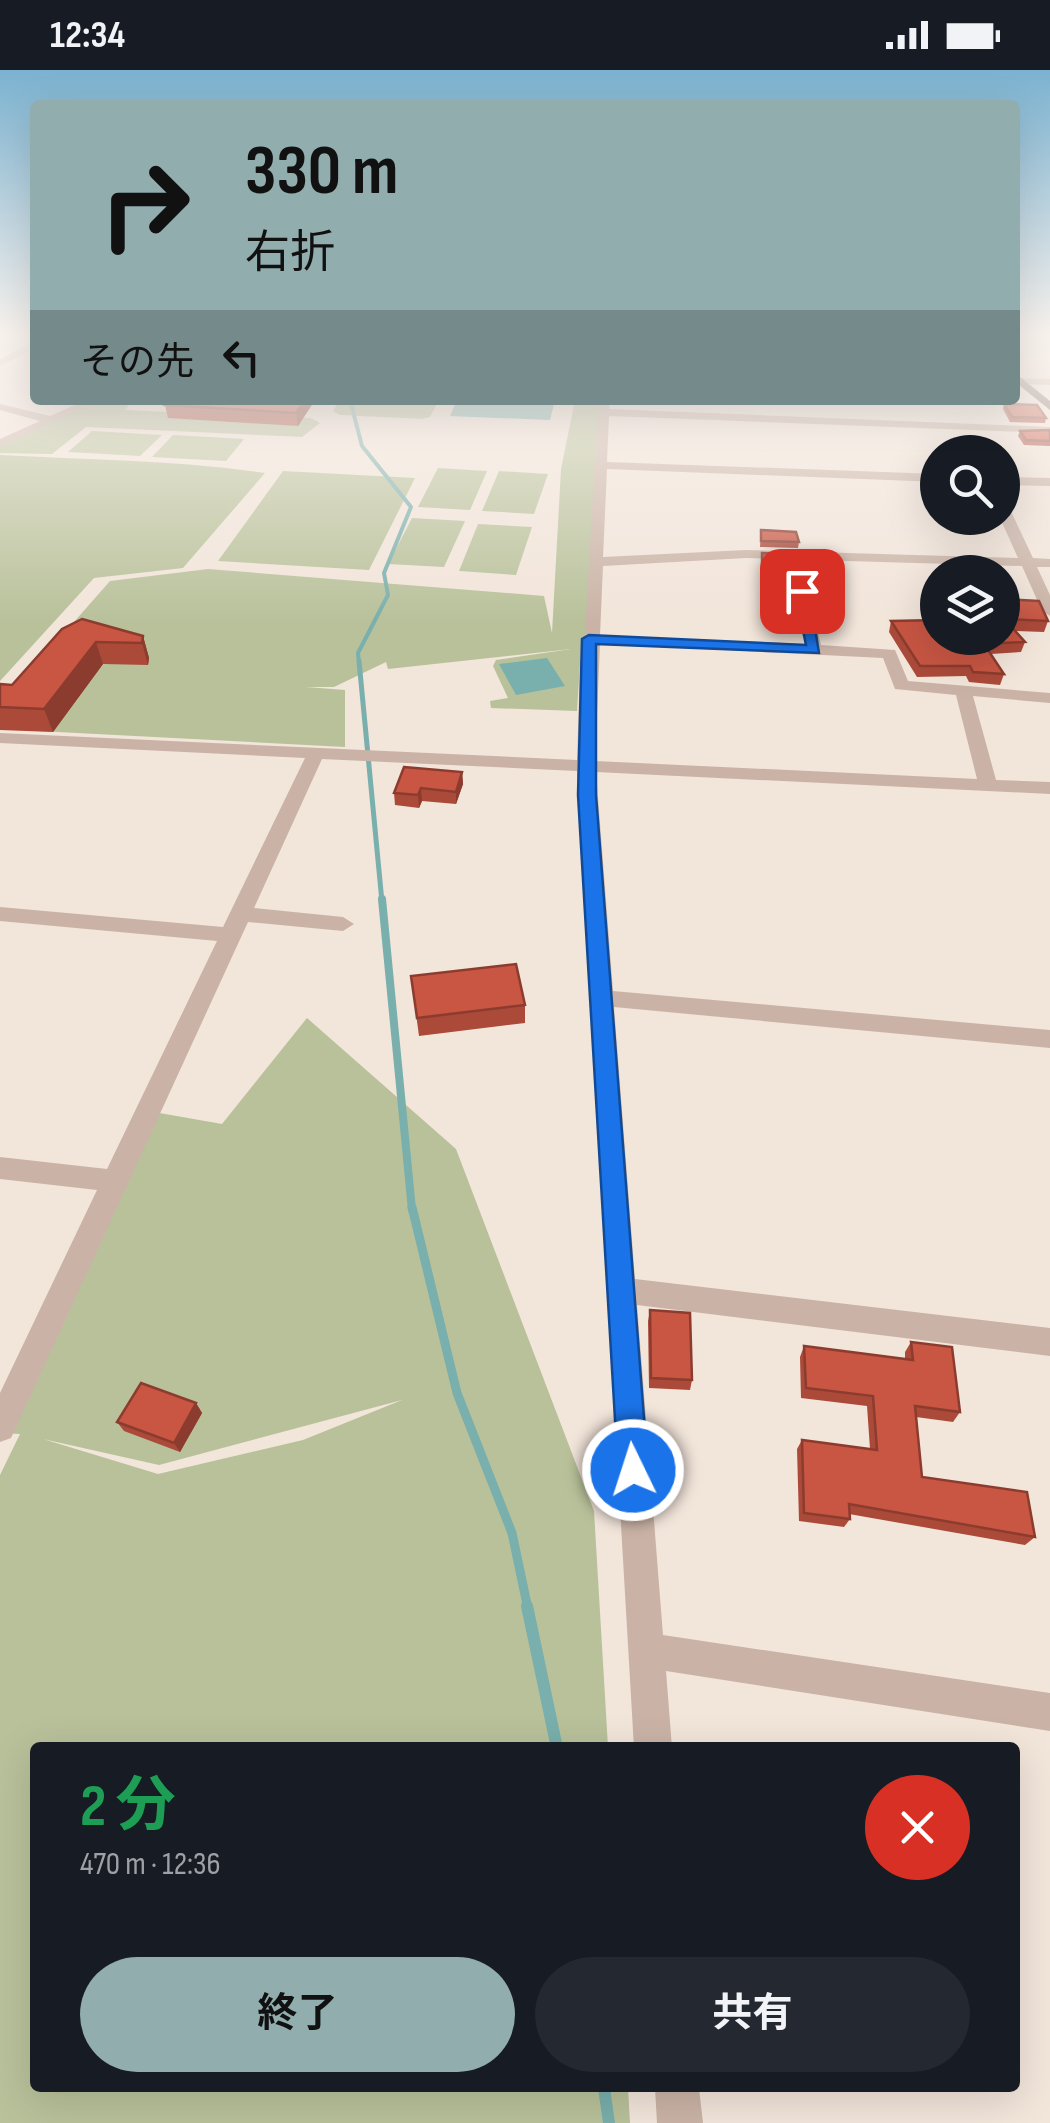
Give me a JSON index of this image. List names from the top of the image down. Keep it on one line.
{"page":{"status":"12:34","turn":["330 m","右折"],"then":"その先","heading":["2 分","470 m · 12:36"],"buttons":["終了","共有"]}}
